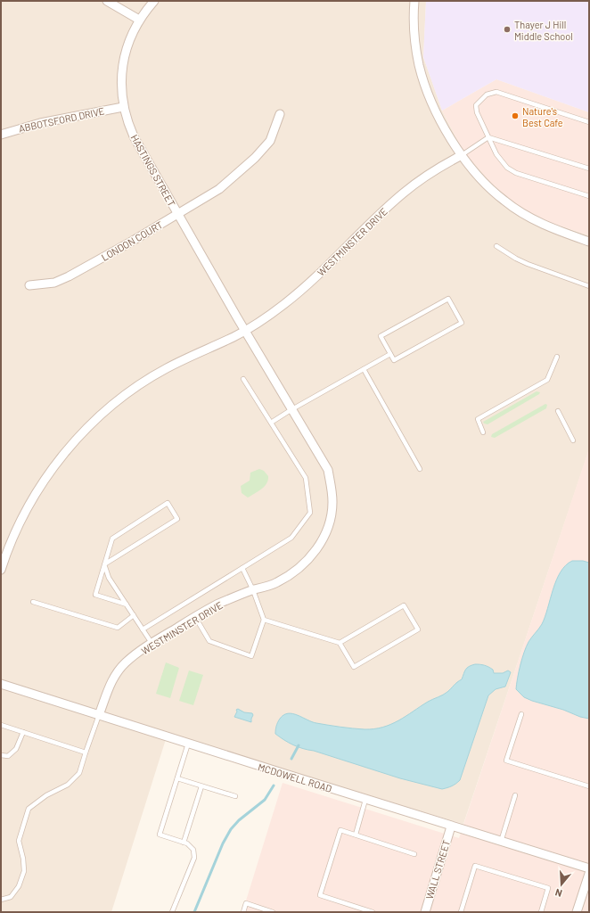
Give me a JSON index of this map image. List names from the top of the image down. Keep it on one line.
{"streets":{"street":["ABBOTSFORD DRIVE","HASTINGS STREET","LONDON COURT","WESTMINSTER DRIVE","MCDOWELL ROAD","WALL STREET"]},"crossings":[["ABBOTSFORD DRIVE","HASTINGS STREET"],["HASTINGS STREET","LONDON COURT"],["HASTINGS STREET","WESTMINSTER DRIVE"],["WESTMINSTER DRIVE","MCDOWELL ROAD"],["MCDOWELL ROAD","WALL STREET"]],"places":["Thayer J Hill Middle School","Nature's Best Cafe"],"north":"bottom"}
